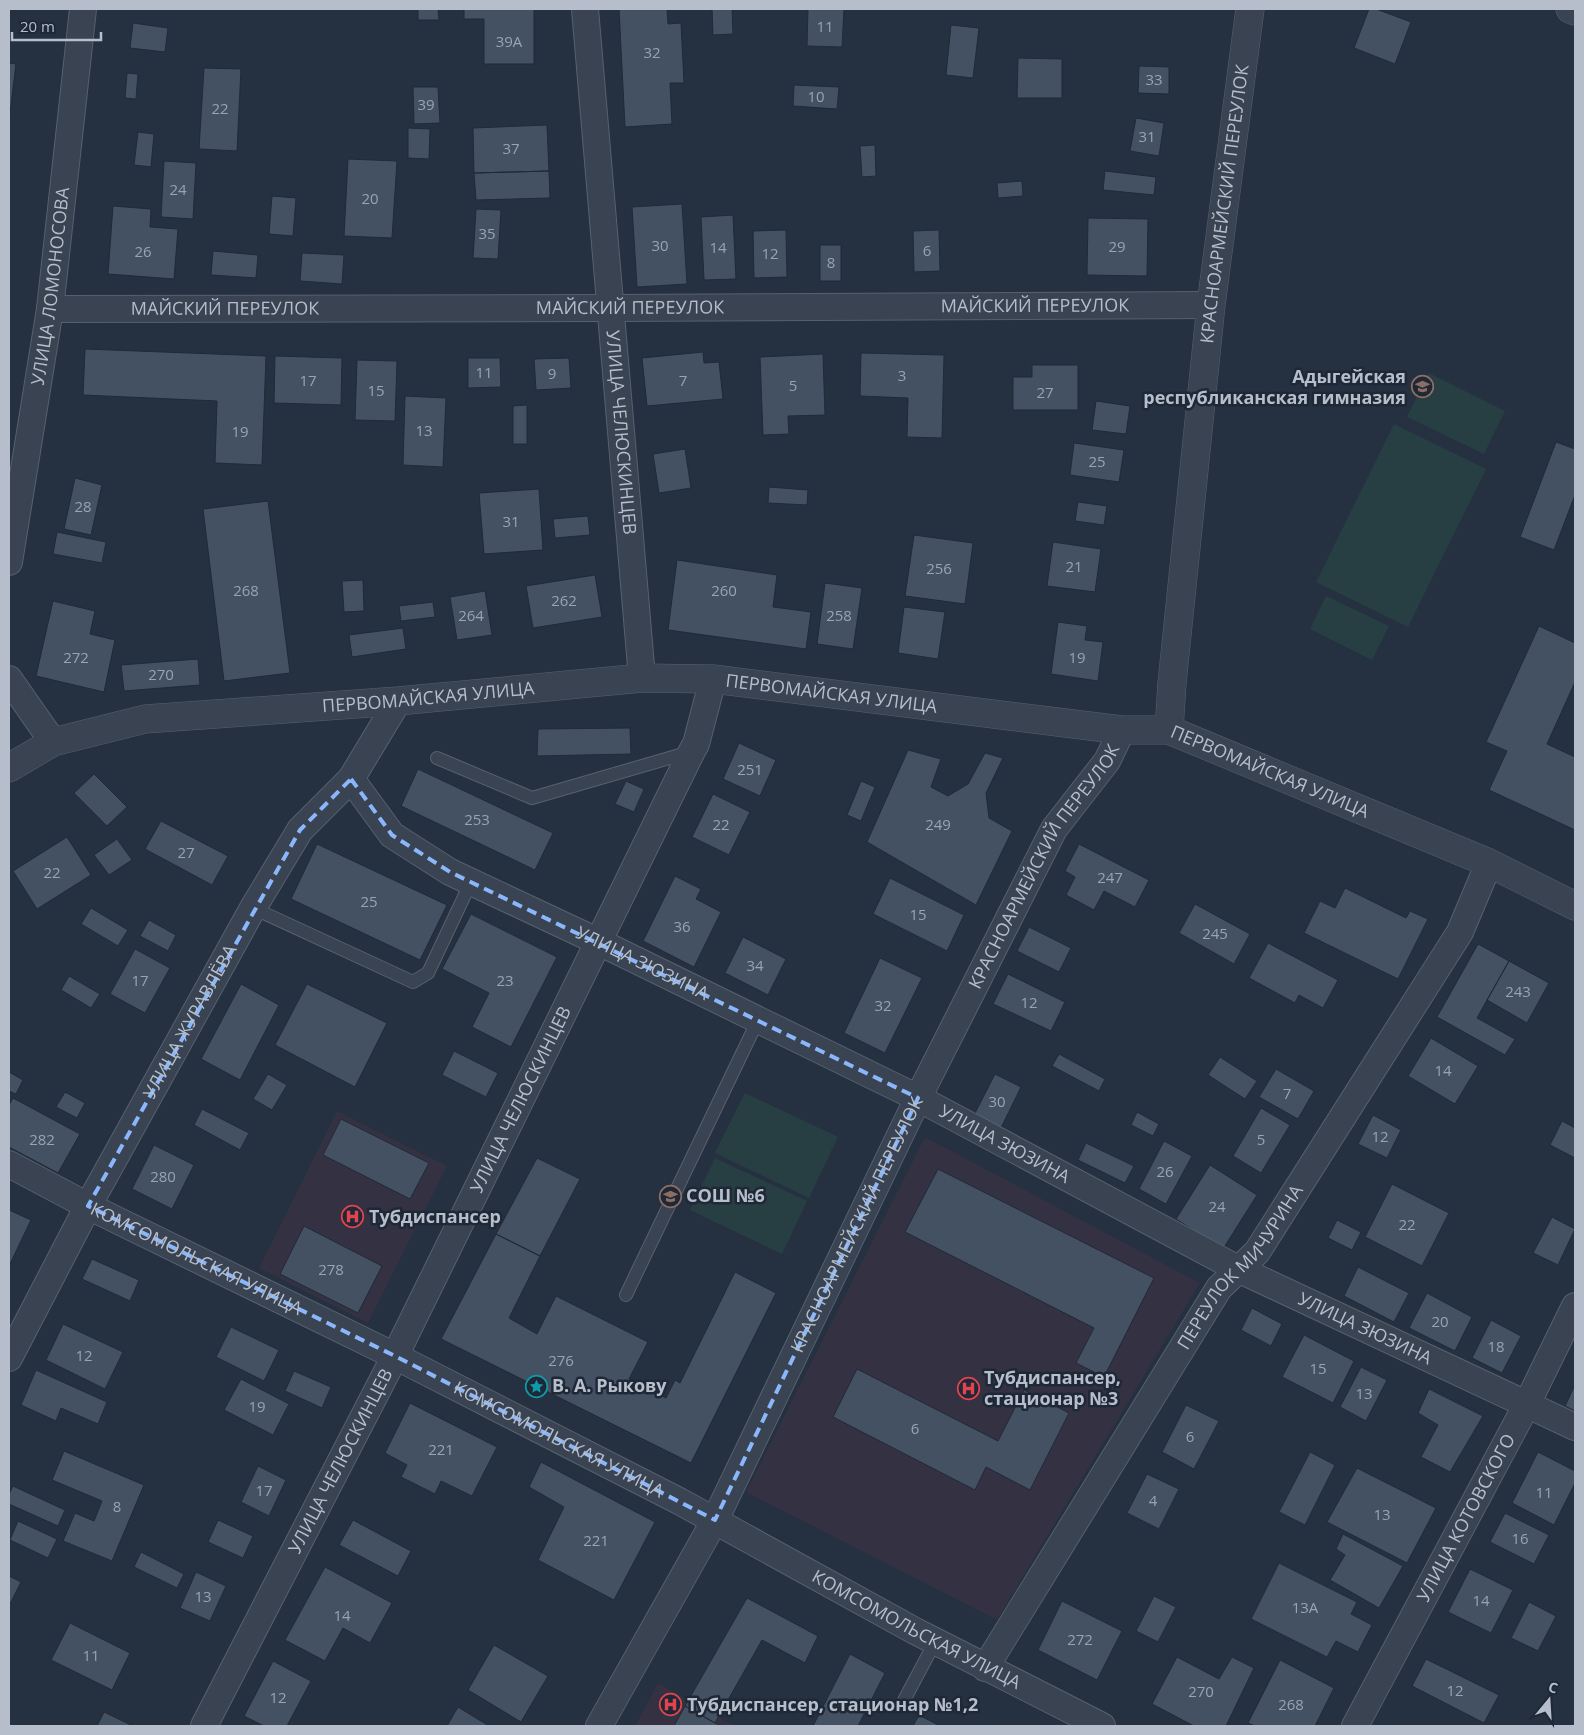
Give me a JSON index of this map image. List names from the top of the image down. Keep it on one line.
{"streets":{"street":["КРАСНОАРМЕЙСКИЙ ПЕРЕУЛОК","УЛИЦА ЛОМОНОСОВА","МАЙСКИЙ ПЕРЕУЛОК","УЛИЦА ЧЕЛЮСКИНЦЕВ","ПЕРВОМАЙСКАЯ УЛИЦА","УЛИЦА ЗЮЗИНА","УЛИЦА ЖУРАВЛЁВА","КОМСОМОЛЬСКАЯ УЛИЦА","ПЕРЕУЛОК МИЧУРИНА","УЛИЦА КОТОВСКОГО"]},"crossings":[["КРАСНОАРМЕЙСКИЙ ПЕРЕУЛОК","МАЙСКИЙ ПЕРЕУЛОК"],["КРАСНОАРМЕЙСКИЙ ПЕРЕУЛОК","ПЕРВОМАЙСКАЯ УЛИЦА"],["КРАСНОАРМЕЙСКИЙ ПЕРЕУЛОК","УЛИЦА ЗЮЗИНА"],["КРАСНОАРМЕЙСКИЙ ПЕРЕУЛОК","КОМСОМОЛЬСКАЯ УЛИЦА"],["УЛИЦА ЛОМОНОСОВА","МАЙСКИЙ ПЕРЕУЛОК"],["МАЙСКИЙ ПЕРЕУЛОК","УЛИЦА ЧЕЛЮСКИНЦЕВ"],["УЛИЦА ЧЕЛЮСКИНЦЕВ","ПЕРВОМАЙСКАЯ УЛИЦА"],["УЛИЦА ЧЕЛЮСКИНЦЕВ","УЛИЦА ЗЮЗИНА"],["УЛИЦА ЧЕЛЮСКИНЦЕВ","КОМСОМОЛЬСКАЯ УЛИЦА"],["ПЕРВОМАЙСКАЯ УЛИЦА","УЛИЦА ЖУРАВЛЁВА"],["ПЕРВОМАЙСКАЯ УЛИЦА","ПЕРЕУЛОК МИЧУРИНА"],["УЛИЦА ЗЮЗИНА","УЛИЦА ЖУРАВЛЁВА"],["УЛИЦА ЗЮЗИНА","ПЕРЕУЛОК МИЧУРИНА"],["УЛИЦА ЗЮЗИНА","УЛИЦА КОТОВСКОГО"],["УЛИЦА ЖУРАВЛЁВА","КОМСОМОЛЬСКАЯ УЛИЦА"],["КОМСОМОЛЬСКАЯ УЛИЦА","ПЕРЕУЛОК МИЧУРИНА"]],"places":{"school or university":["Адыгейская республиканская гимназия","СОШ №6"],"hospital":["Тубдиспансер","Тубдиспансер, стационар №3","Тубдиспансер, стационар №1,2"],"place":["В. А. Рыкову"]},"house_numbers":["11","39А","32","33","10","39","22","31","37","24","20","35","30","29","14","6","26","12","8","11","9","3","17","7","5","15","27","13","19","25","28","31","21","256","268","260","262","264","258","272","19","270","251","253","22","249","27","22","247","25","15","36","245","34","17","23","243","12","32","14","7","30","12","282","5","26","280","24","22","278","20","18","12","276","15","13","19","6","6","221","17","11","4","8","13","16","221","13","14","13А","14","272","11","12","270","12","268"],"scale_bar":"20 m","north":"top"}
